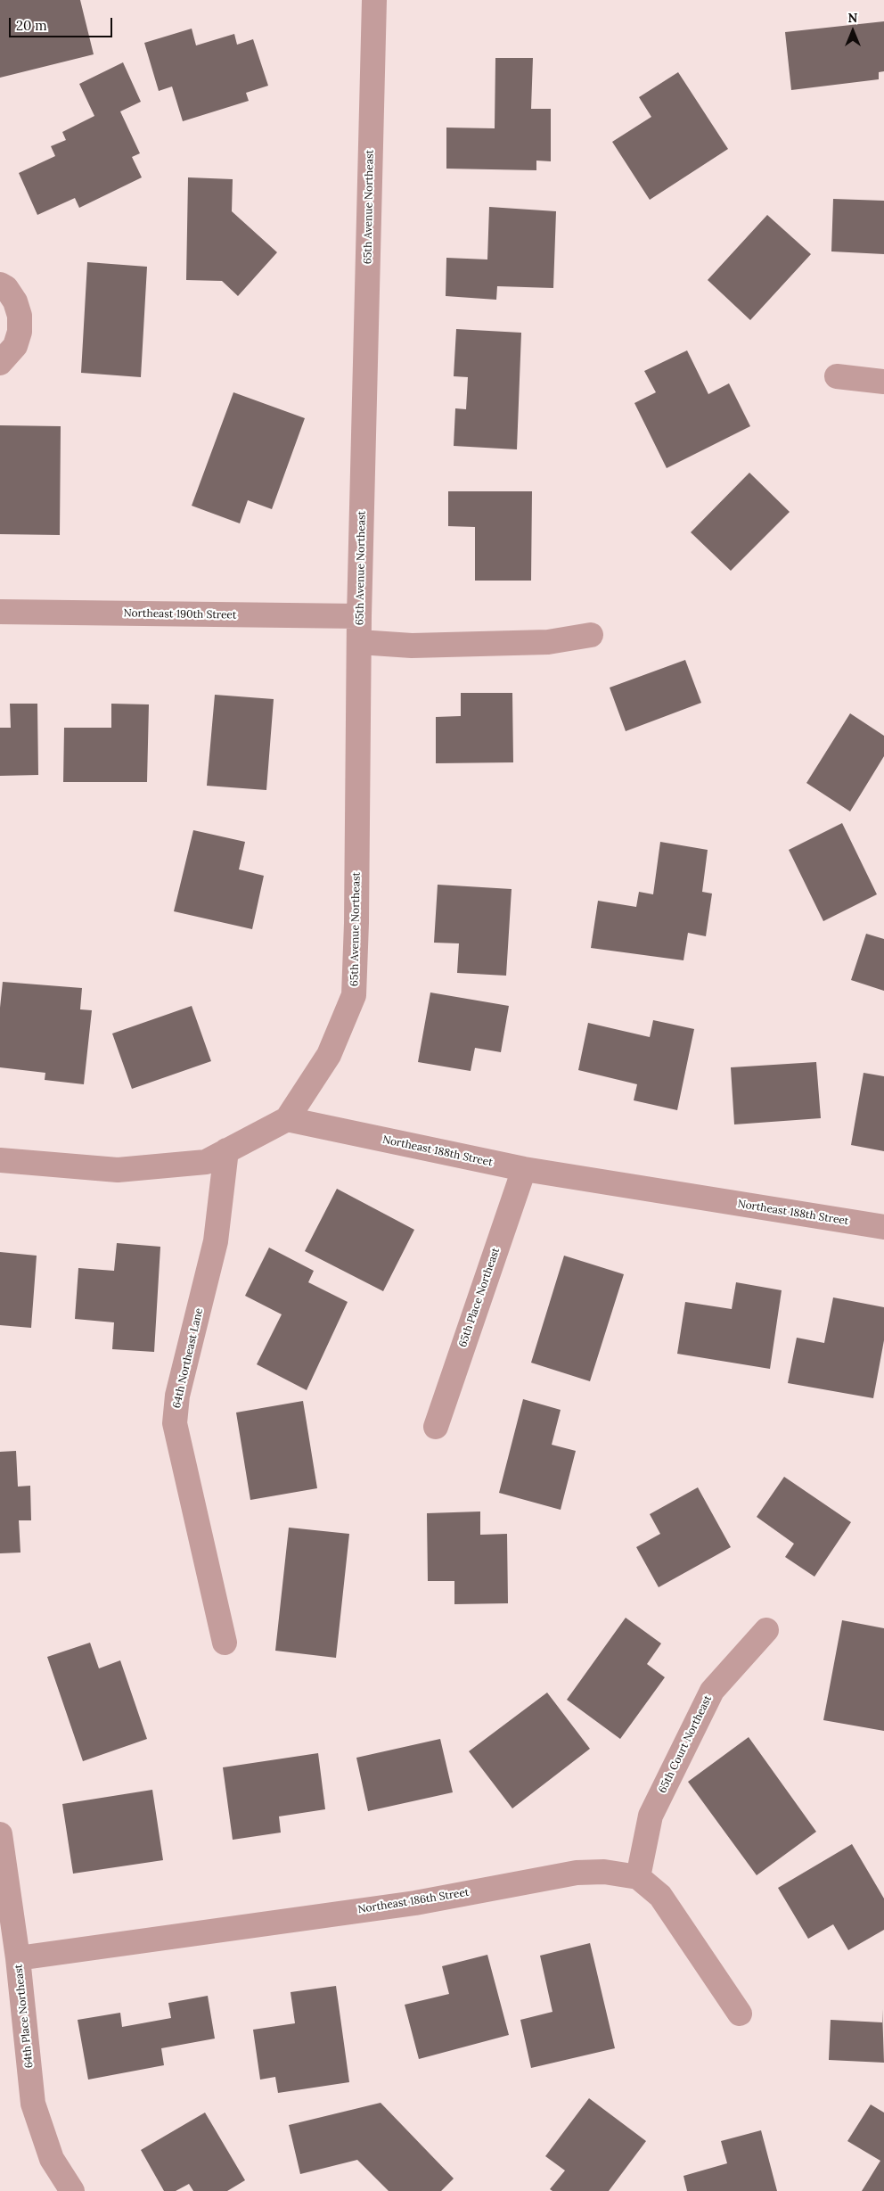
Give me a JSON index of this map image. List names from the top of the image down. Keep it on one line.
{"streets":{"street":["65th Avenue Northeast","Northeast 190th Street","Northeast 188th Street","65th Place Northeast","64th Northeast Lane","65th Court Northeast","Northeast 186th Street","64th Place Northeast"]},"crossings":[["65th Avenue Northeast","Northeast 190th Street"],["65th Avenue Northeast","Northeast 188th Street"],["Northeast 188th Street","65th Place Northeast"],["65th Court Northeast","Northeast 186th Street"],["Northeast 186th Street","64th Place Northeast"]],"scale_bar":"20 m","north":"top"}
